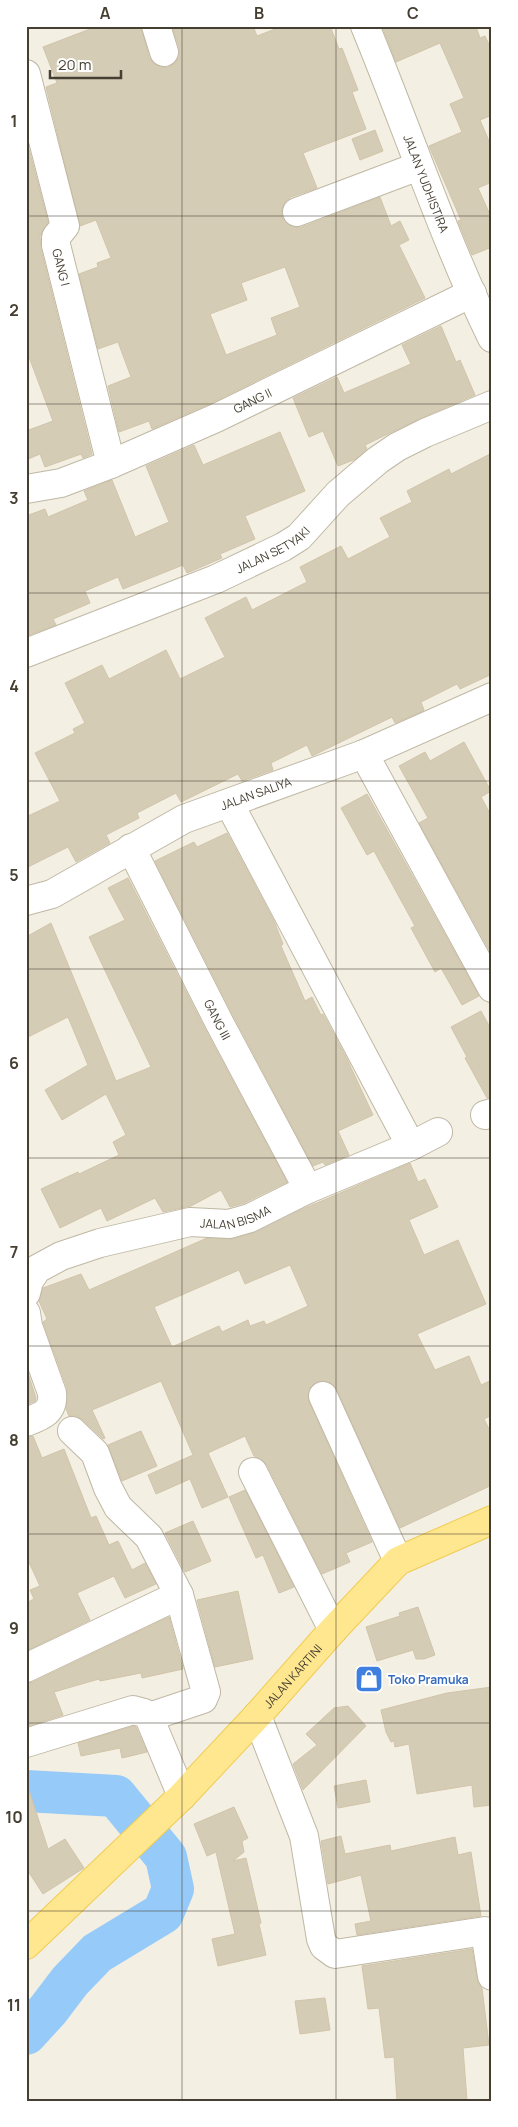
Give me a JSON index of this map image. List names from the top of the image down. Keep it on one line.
{"streets":{"main road":["JALAN KARTINI"],"street":["JALAN YUDHISTIRA","GANG I","GANG II","JALAN SETYAKI","JALAN SALIYA","GANG III","JALAN BISMA"]},"crossings":[["JALAN YUDHISTIRA","GANG II"],["GANG I","GANG II"],["JALAN SALIYA","GANG III"],["GANG III","JALAN BISMA"]],"places":{"shop":["Toko Pramuka"]},"scale_bar":"20 m","grid":{"columns":["A","B","C"],"rows":["1","2","3","4","5","6","7","8","9","10","11"]}}
